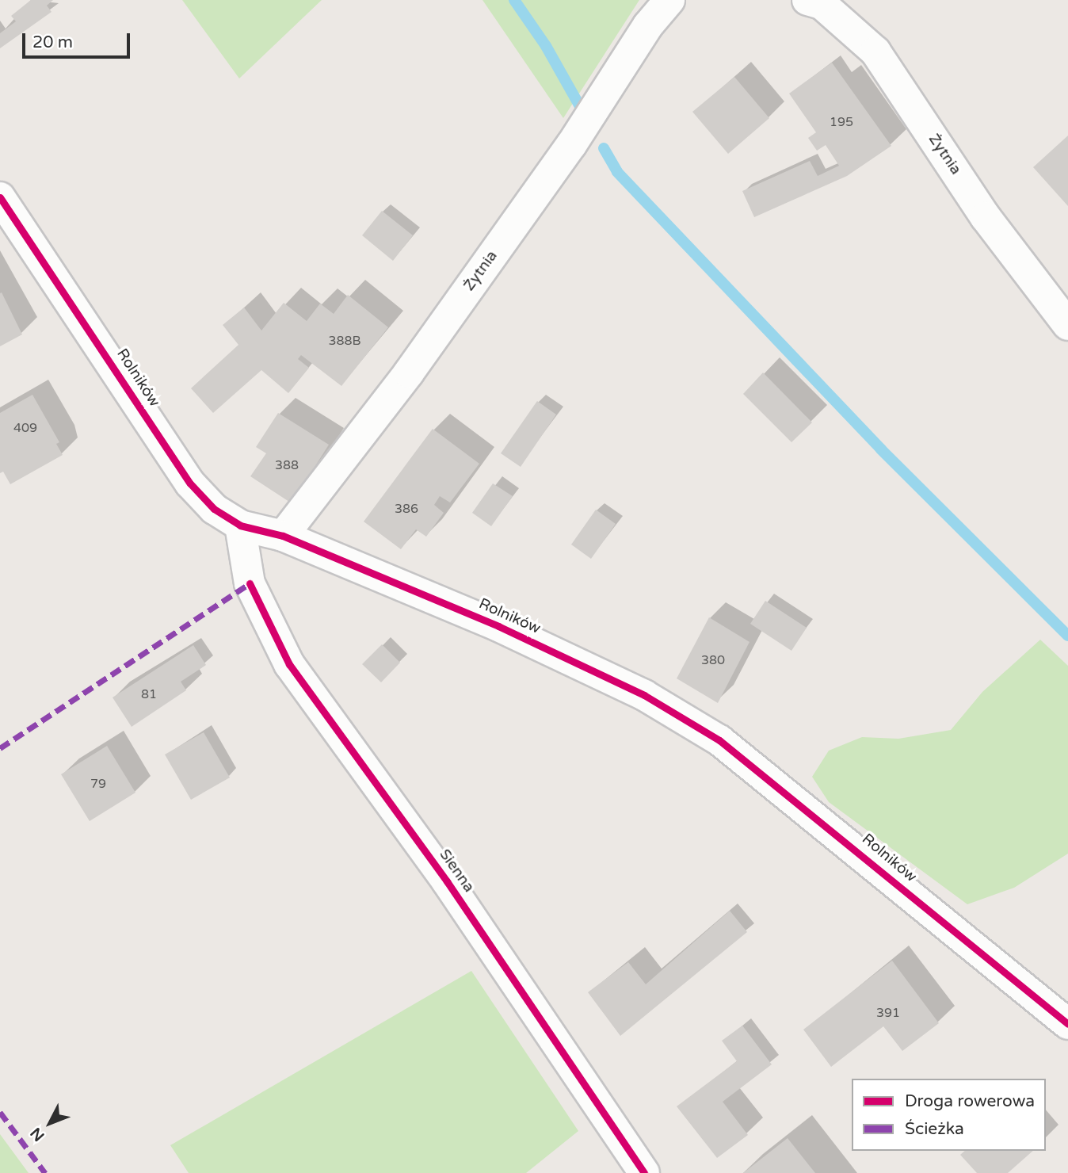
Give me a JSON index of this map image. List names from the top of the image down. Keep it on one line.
{"streets":{"street":["Żytnia","Rolników","Sienna"]},"crossings":[["Żytnia","Rolników"],["Rolników","Sienna"]],"house_numbers":["195","388B","409","388","386","380","81","79","391"],"legend":["Droga rowerowa","Ścieżka"],"scale_bar":"20 m","north":"bottom left"}
